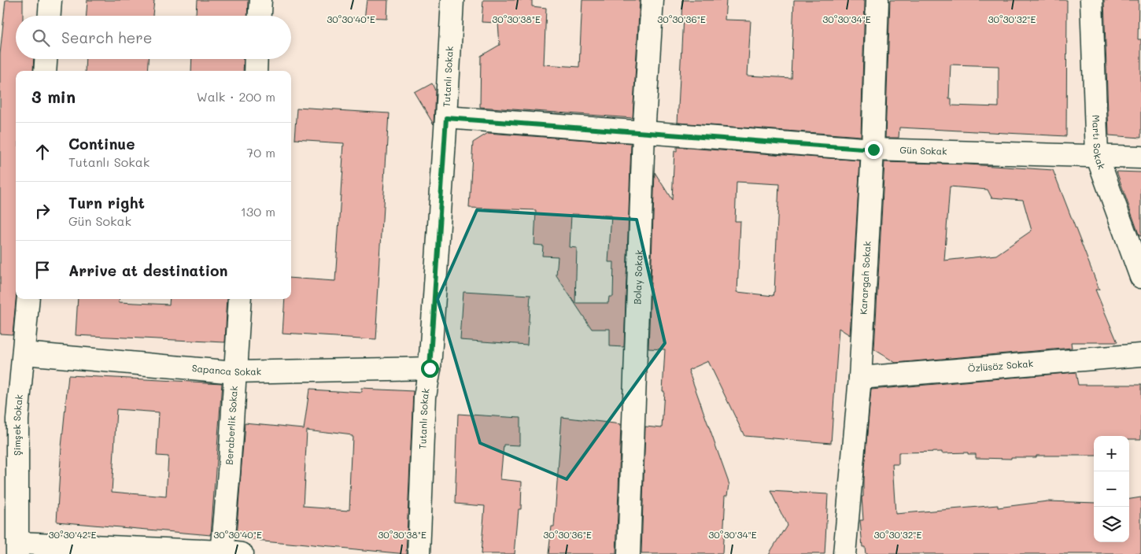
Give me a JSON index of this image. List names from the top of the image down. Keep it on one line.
{"streets":{"street":["Tutanlı Sokak","Martı Sokak","Gün Sokak","Bolay Sokak","Karargah Sokak","Özlüsöz Sokak","Sapanca Sokak","Şimşek Sokak","Beraberlik Sokak"]},"crossings":[["Tutanlı Sokak","Gün Sokak"],["Tutanlı Sokak","Sapanca Sokak"],["Martı Sokak","Gün Sokak"],["Gün Sokak","Bolay Sokak"],["Gün Sokak","Karargah Sokak"],["Karargah Sokak","Özlüsöz Sokak"],["Sapanca Sokak","Şimşek Sokak"],["Sapanca Sokak","Beraberlik Sokak"]],"page":{"search":"Search here","heading":["3 min","Walk · 200 m"],"list":[["Continue","Tutanlı Sokak","70 m"],["Turn right","Gün Sokak","130 m"],"Arrive at destination"],"map_buttons":["+","−"]},"coordinates":["30°30'40\"E","30°30'38\"E","30°30'36\"E","30°30'34\"E","30°30'32\"E","30°30'42\"E"]}
